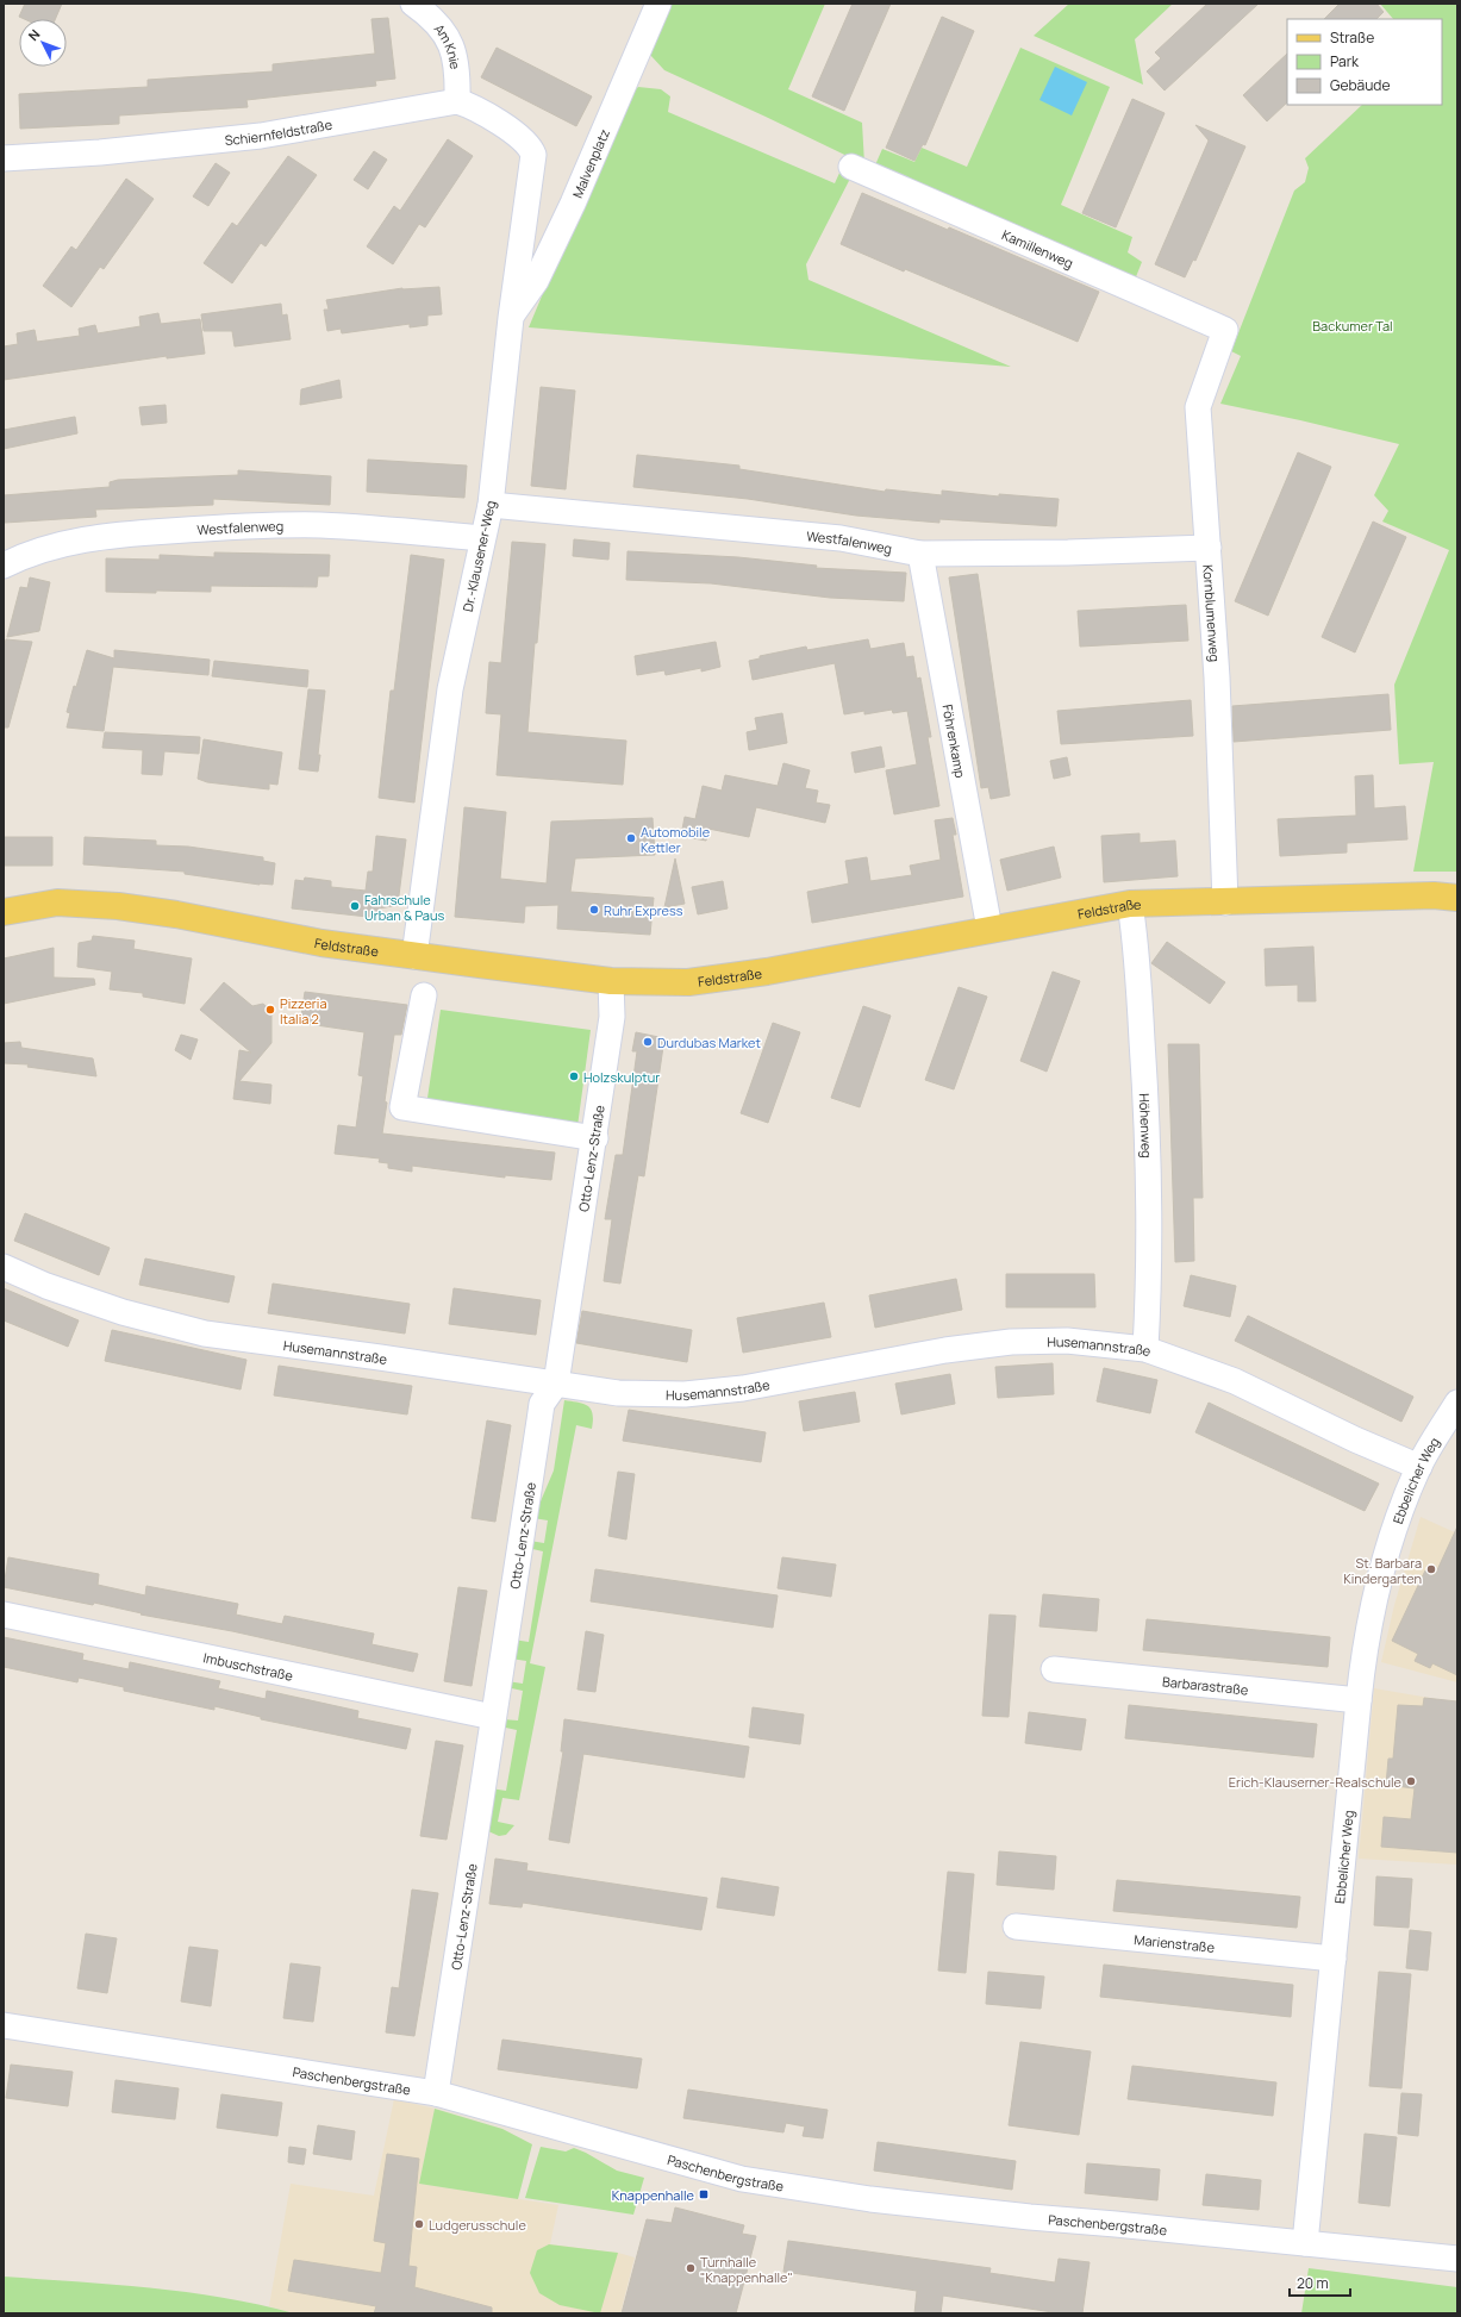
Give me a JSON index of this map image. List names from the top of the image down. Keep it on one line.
{"streets":{"main road":["Feldstraße"],"street":["Am Knie","Schiernfeldstraße","Malvenplatz","Kamillenweg","Westfalenweg","Dr.-Klausener-Weg","Kornblumenweg","Föhrenkamp","Höhenweg","Otto-Lenz-Straße","Husemannstraße","Ebbelicher Weg","Imbuschstraße","Barbarastraße","Marienstraße","Paschenbergstraße"]},"crossings":[["Am Knie","Schiernfeldstraße"],["Am Knie","Dr.-Klausener-Weg"],["Schiernfeldstraße","Dr.-Klausener-Weg"],["Malvenplatz","Dr.-Klausener-Weg"],["Kamillenweg","Kornblumenweg"],["Westfalenweg","Dr.-Klausener-Weg"],["Westfalenweg","Kornblumenweg"],["Westfalenweg","Föhrenkamp"],["Dr.-Klausener-Weg","Feldstraße"],["Kornblumenweg","Feldstraße"],["Föhrenkamp","Feldstraße"],["Feldstraße","Höhenweg"],["Feldstraße","Otto-Lenz-Straße"],["Höhenweg","Husemannstraße"],["Otto-Lenz-Straße","Husemannstraße"],["Otto-Lenz-Straße","Imbuschstraße"],["Otto-Lenz-Straße","Paschenbergstraße"],["Husemannstraße","Ebbelicher Weg"],["Ebbelicher Weg","Barbarastraße"],["Ebbelicher Weg","Marienstraße"],["Ebbelicher Weg","Paschenbergstraße"]],"parks":["Backumer Tal"],"places":{"other":["Automobile Kettler","Fahrschule Urban & Paus","Ruhr Express","Pizzeria Italia 2","Durdubas Market","Holzskulptur","St. Barbara Kindergarten","Erich-Klauserner-Realschule","Ludgerusschule","Turnhalle \"Knappenhalle\""],"transit":["Knappenhalle"]},"legend":["Straße","Park","Gebäude"],"scale_bar":"20 m","north":"top left"}
